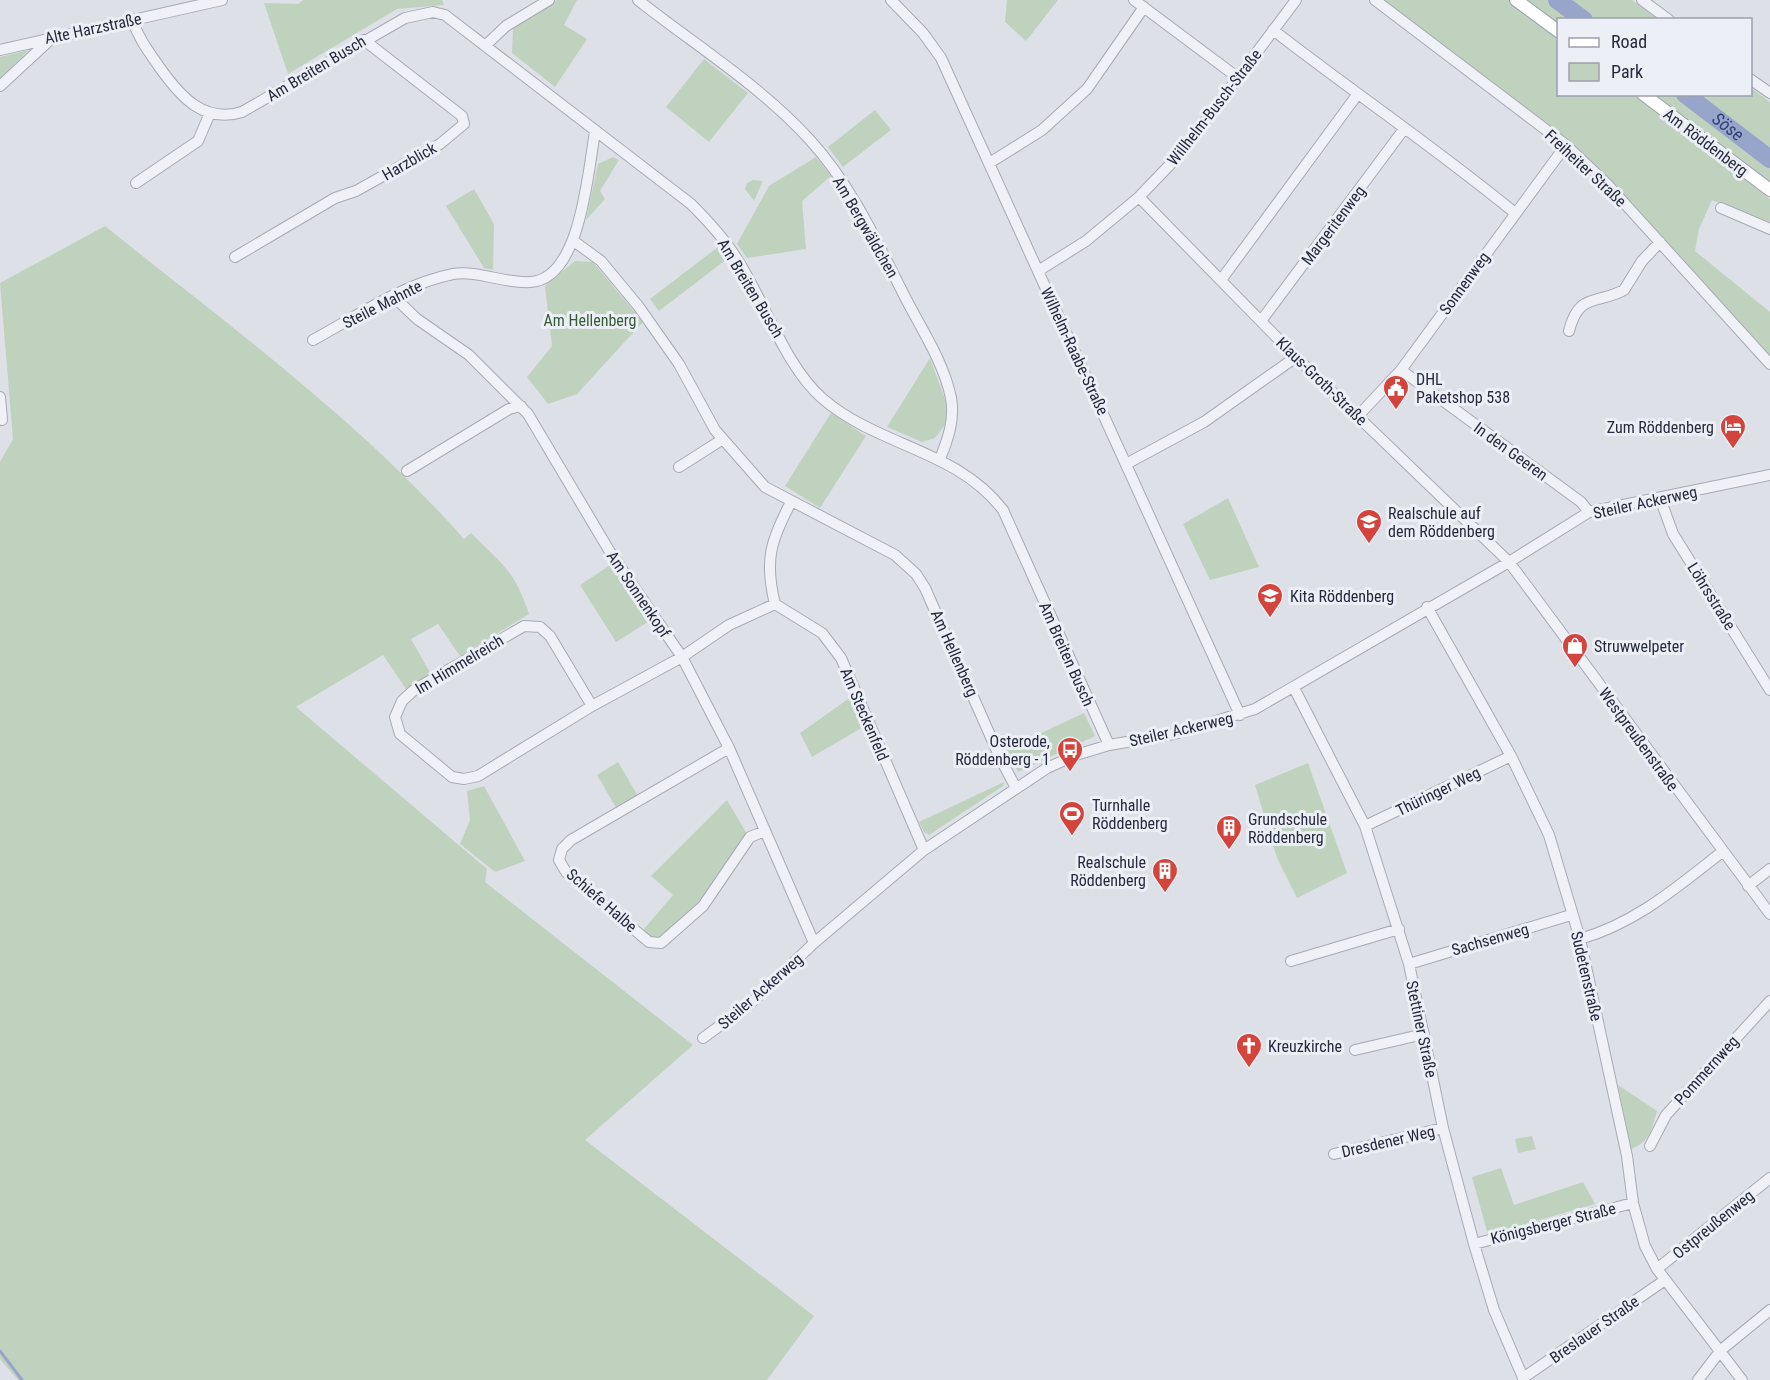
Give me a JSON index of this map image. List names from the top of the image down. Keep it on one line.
{"streets":{"main road":["Am Röddenberg"],"street":["Alte Harzstraße","Am Breiten Busch","Willhelm-Busch-Straße","Harzblick","Freiheiter Straße","Margeritenweg","Am Bergwäldchen","Sonnenweg","Steile Mahnte","Wilhelm-Raabe-Straße","Klaus-Groth-Straße","In den Geeren","Steiler Ackerweg","Am Sonnenkopf","Löhrsstraße","Am Hellenberg","Im Himmelreich","Am Steckenfeld","Westpreußenstraße","Thüringer Weg","Schiefe Halbe","Sachsenweg","Sudetenstraße","Stettiner Straße","Pommernweg","Dresdener Weg","Königsberger Straße","Ostpreußenweg","Breslauer Straße"]},"crossings":[["Alte Harzstraße","Am Breiten Busch"],["Am Breiten Busch","Harzblick"],["Am Breiten Busch","Am Bergwäldchen"],["Am Breiten Busch","Steile Mahnte"],["Am Breiten Busch","Steiler Ackerweg"],["Willhelm-Busch-Straße","Wilhelm-Raabe-Straße"],["Willhelm-Busch-Straße","Klaus-Groth-Straße"],["Freiheiter Straße","Sonnenweg"],["Margeritenweg","Klaus-Groth-Straße"],["Sonnenweg","Klaus-Groth-Straße"],["Sonnenweg","In den Geeren"],["Steile Mahnte","Am Sonnenkopf"],["Steile Mahnte","Am Hellenberg"],["Wilhelm-Raabe-Straße","Steiler Ackerweg"],["Klaus-Groth-Straße","Steiler Ackerweg"],["Klaus-Groth-Straße","Westpreußenstraße"],["In den Geeren","Steiler Ackerweg"],["Steiler Ackerweg","Am Sonnenkopf"],["Steiler Ackerweg","Löhrsstraße"],["Steiler Ackerweg","Am Hellenberg"],["Steiler Ackerweg","Am Steckenfeld"],["Steiler Ackerweg","Westpreußenstraße"],["Steiler Ackerweg","Sudetenstraße"],["Steiler Ackerweg","Stettiner Straße"],["Am Sonnenkopf","Im Himmelreich"],["Am Sonnenkopf","Schiefe Halbe"],["Thüringer Weg","Sudetenstraße"],["Thüringer Weg","Stettiner Straße"],["Sachsenweg","Sudetenstraße"],["Sachsenweg","Stettiner Straße"],["Sudetenstraße","Königsberger Straße"],["Sudetenstraße","Ostpreußenweg"],["Sudetenstraße","Breslauer Straße"],["Stettiner Straße","Dresdener Weg"],["Stettiner Straße","Königsberger Straße"],["Stettiner Straße","Breslauer Straße"]],"water":["Söse"],"parks":["Am Hellenberg"],"places":{"public building":["DHL Paketshop 538"],"hotel":["Zum Röddenberg"],"school or university":["Realschule auf dem Röddenberg","Kita Röddenberg"],"shop":["Struwwelpeter"],"bus stop":["Osterode, Röddenberg - 1"],"sports":["Turnhalle Röddenberg"],"building":["Grundschule Röddenberg","Realschule Röddenberg"],"church":["Kreuzkirche"]},"legend":["Road","Park"]}
